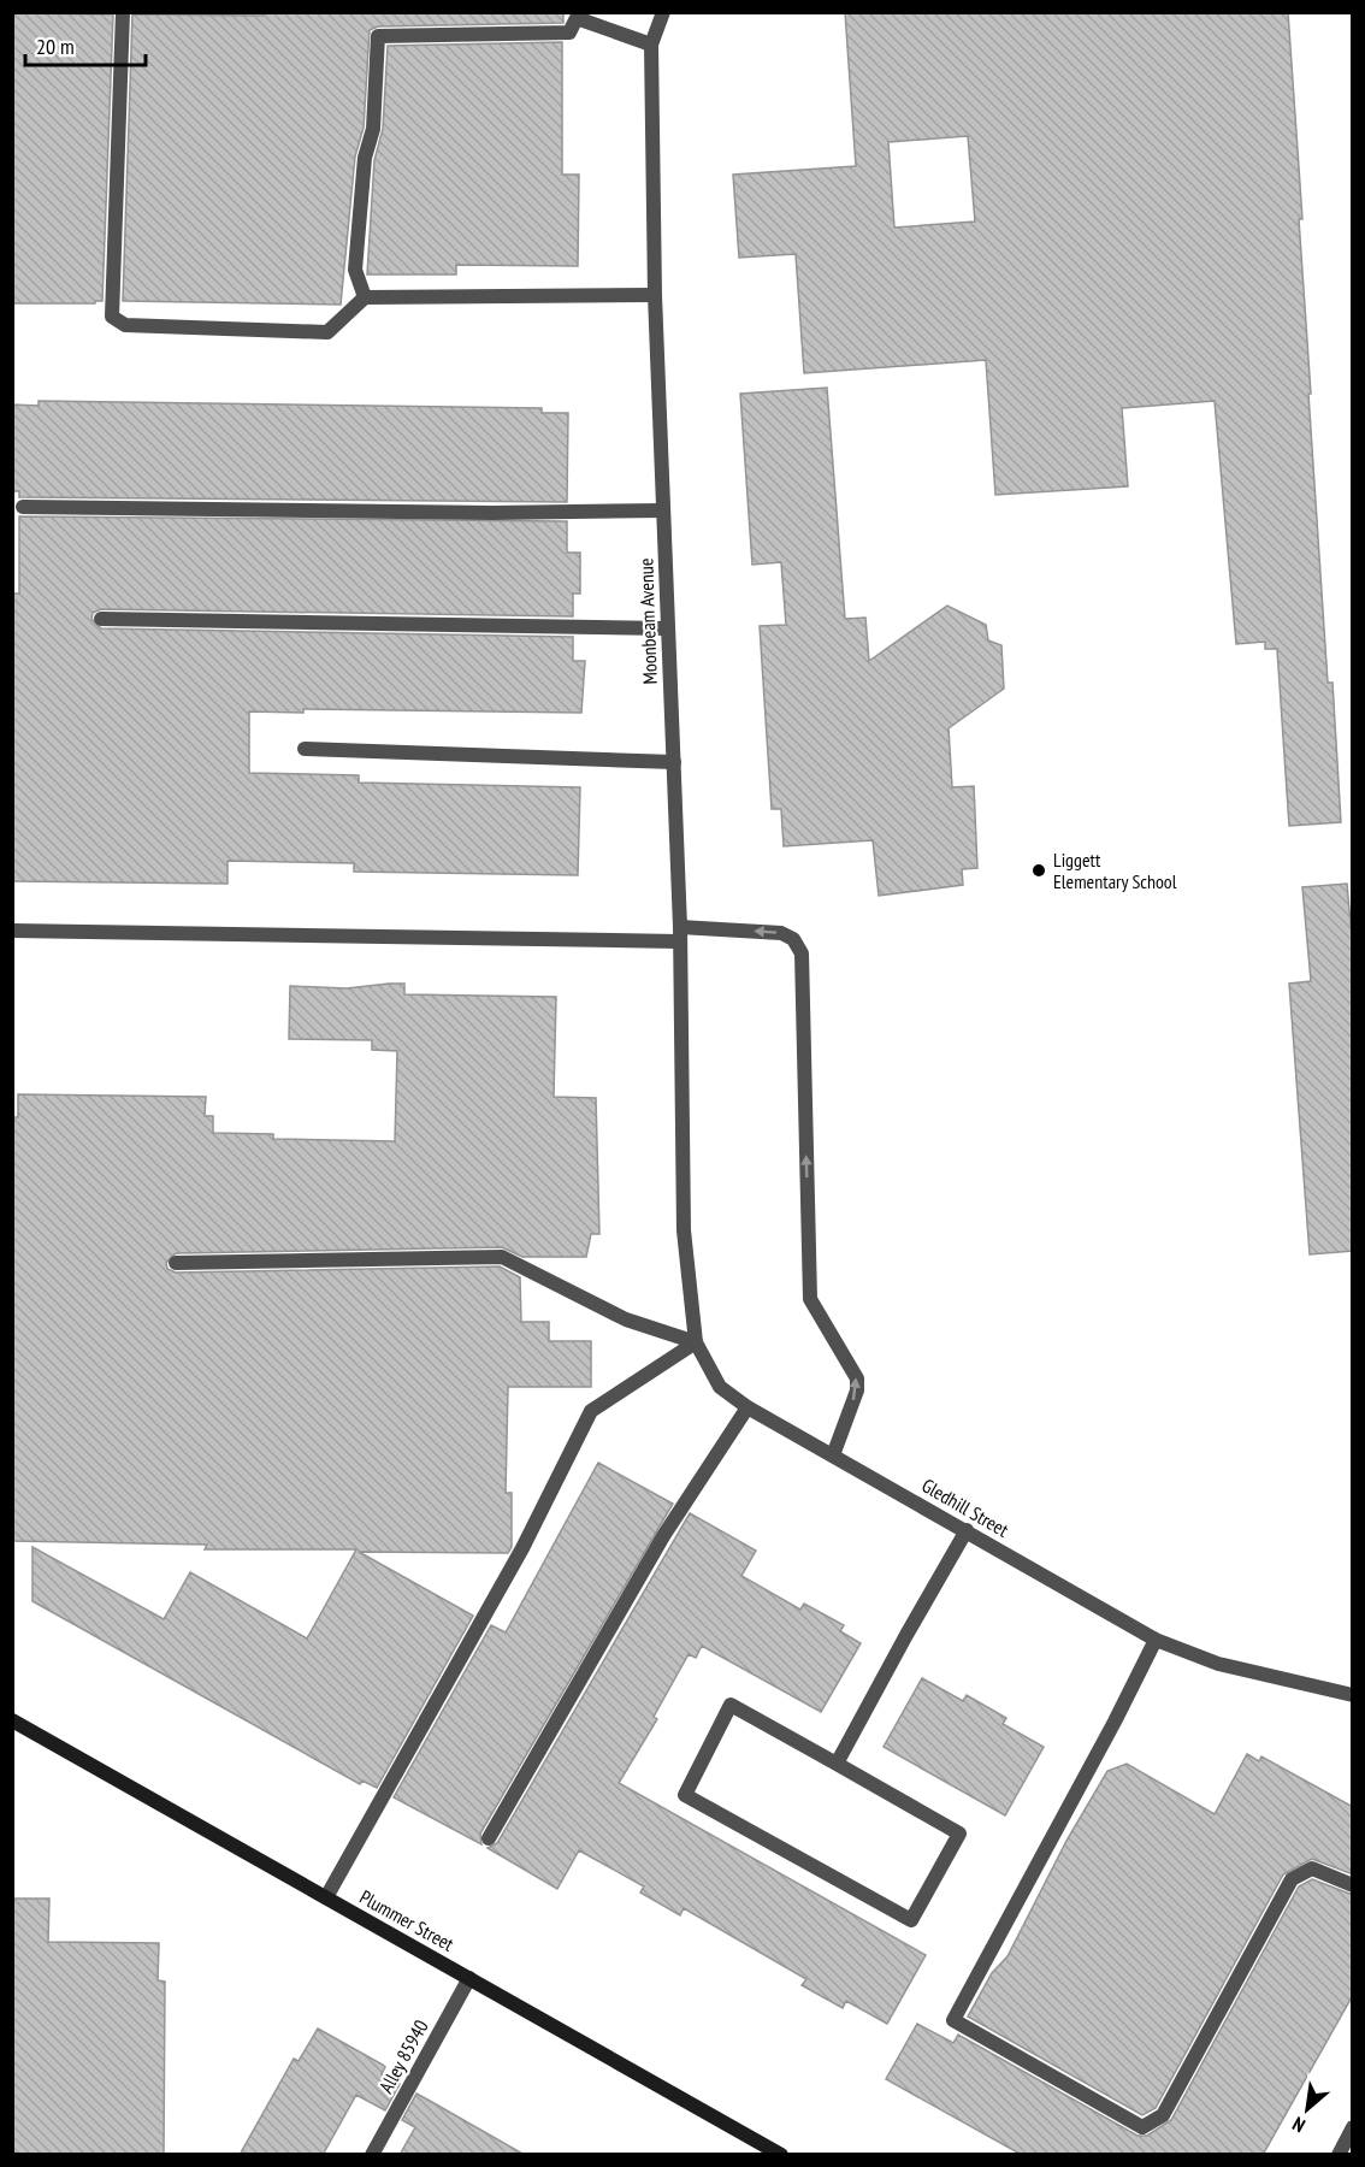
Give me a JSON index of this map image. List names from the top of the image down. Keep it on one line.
{"streets":{"main road":["Plummer Street"],"street":["Moonbeam Avenue","Gledhill Street","Alley 85940"]},"crossings":[["Moonbeam Avenue","Gledhill Street"],["Plummer Street","Alley 85940"]],"places":["Liggett Elementary School"],"scale_bar":"20 m","north":"bottom left"}
